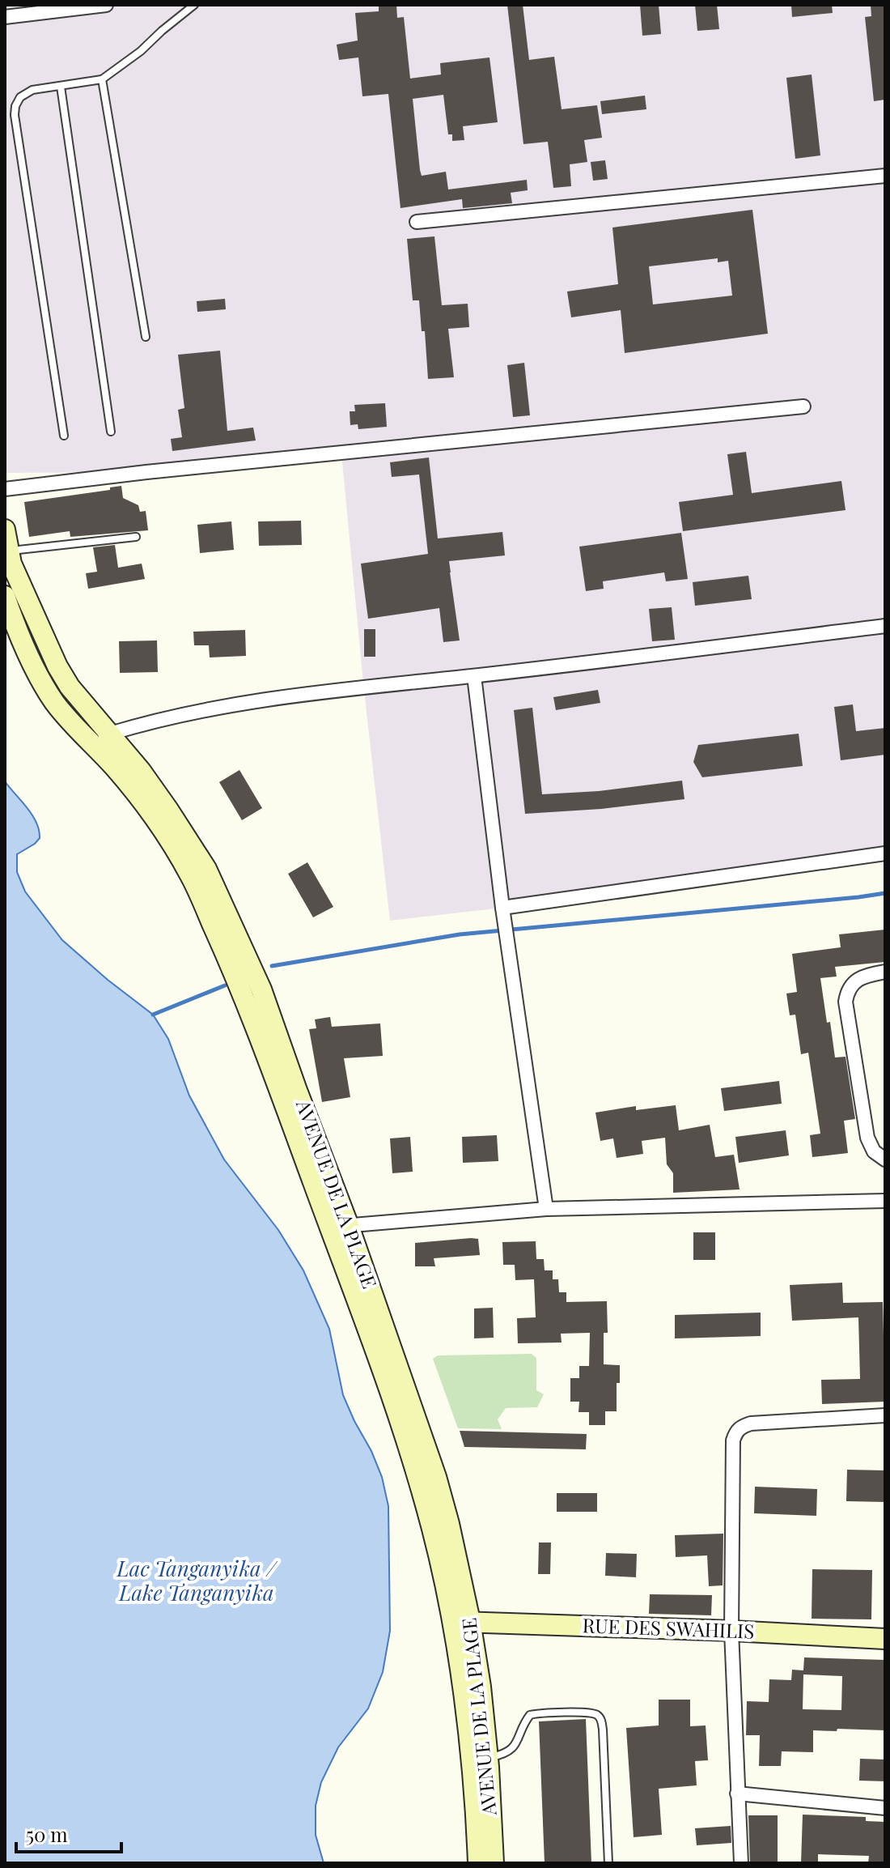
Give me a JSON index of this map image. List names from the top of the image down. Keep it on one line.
{"streets":{"main road":["AVENUE DE LA PLAGE","RUE DES SWAHILIS"]},"crossings":[["AVENUE DE LA PLAGE","RUE DES SWAHILIS"]],"water":["Lac Tanganyika / Lake Tanganyika"],"scale_bar":"50 m"}
